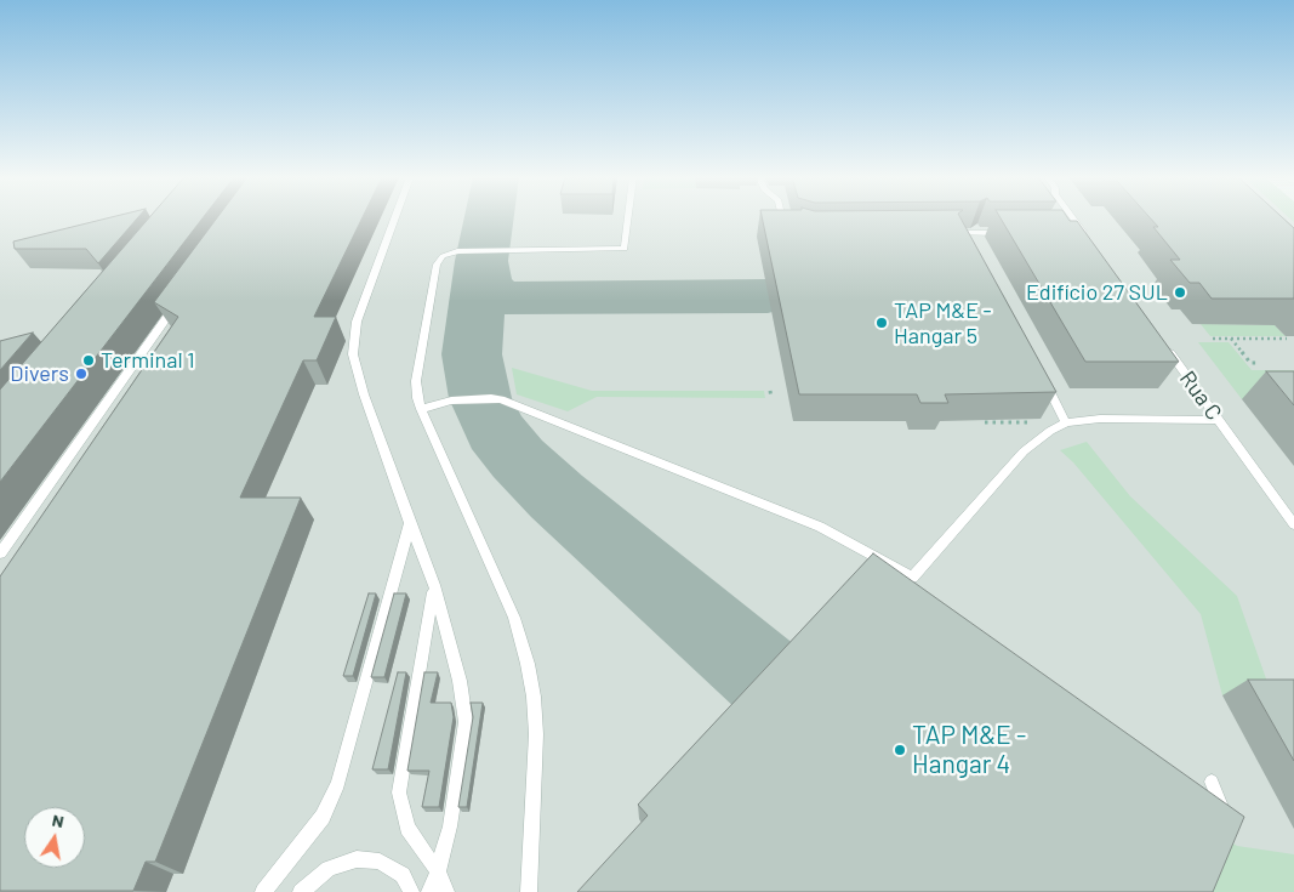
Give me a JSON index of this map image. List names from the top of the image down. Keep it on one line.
{"streets":{"lane":["Rua C"]},"places":["Edifício 27 SUL","TAP M&E - Hangar 5","Terminal 1","Divers","TAP M&E - Hangar 4"],"north":"top"}
